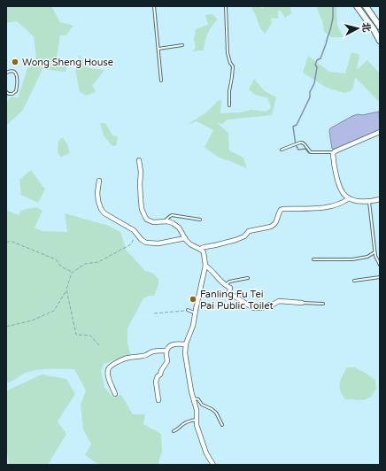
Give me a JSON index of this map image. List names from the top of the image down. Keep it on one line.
{"places":["Wong Sheng House","Fanling Fu Tei Pai Public Toilet"],"north":"right"}
